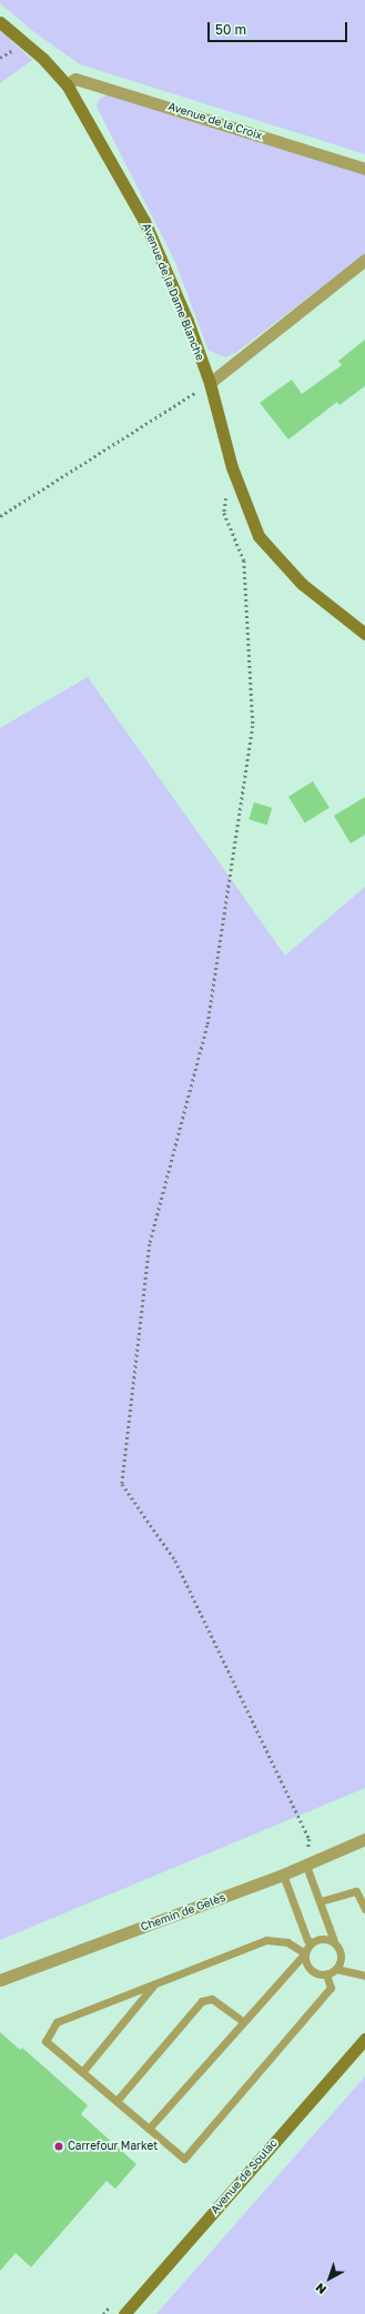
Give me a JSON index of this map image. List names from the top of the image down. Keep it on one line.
{"streets":{"main road":["Avenue de la Dame Blanche","Avenue de Soulac"],"street":["Avenue de la Croix","Chemin de Gelès"]},"crossings":[["Avenue de la Croix","Avenue de la Dame Blanche"]],"places":["Carrefour Market"],"scale_bar":"50 m","north":"bottom left"}
